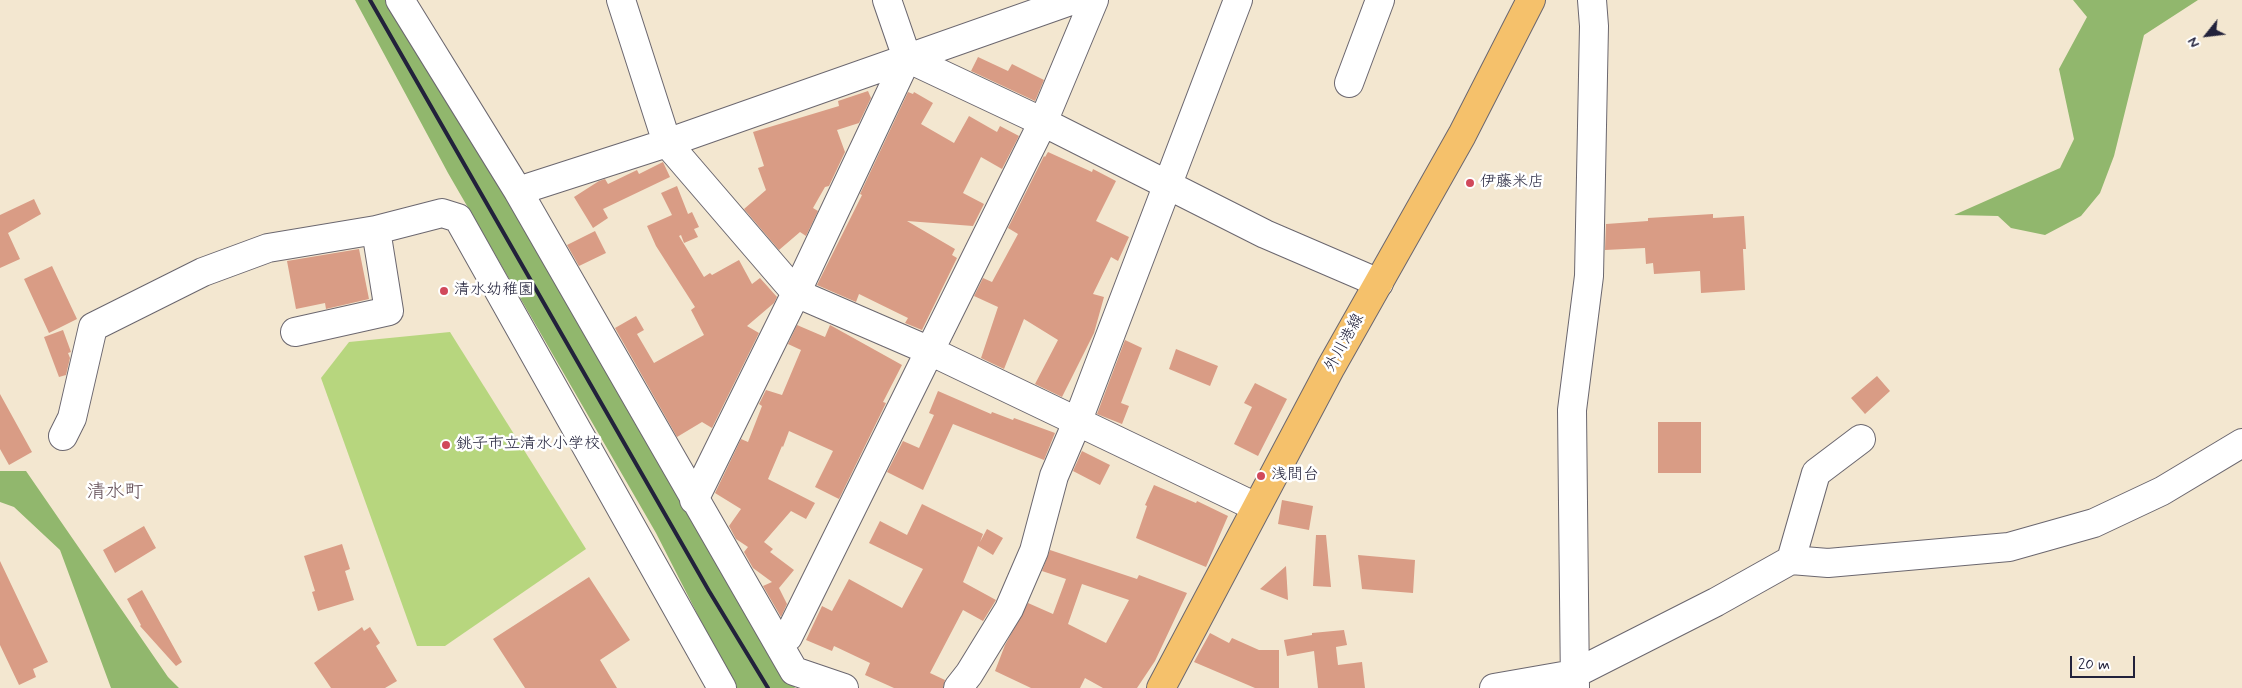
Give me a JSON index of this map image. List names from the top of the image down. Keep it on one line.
{"streets":{"main road":["外川港線"]},"districts":["清水町"],"places":["伊藤米店","清水幼稚園","銚子市立清水小学校","浅間台"],"scale_bar":"20 m","north":"bottom left"}
